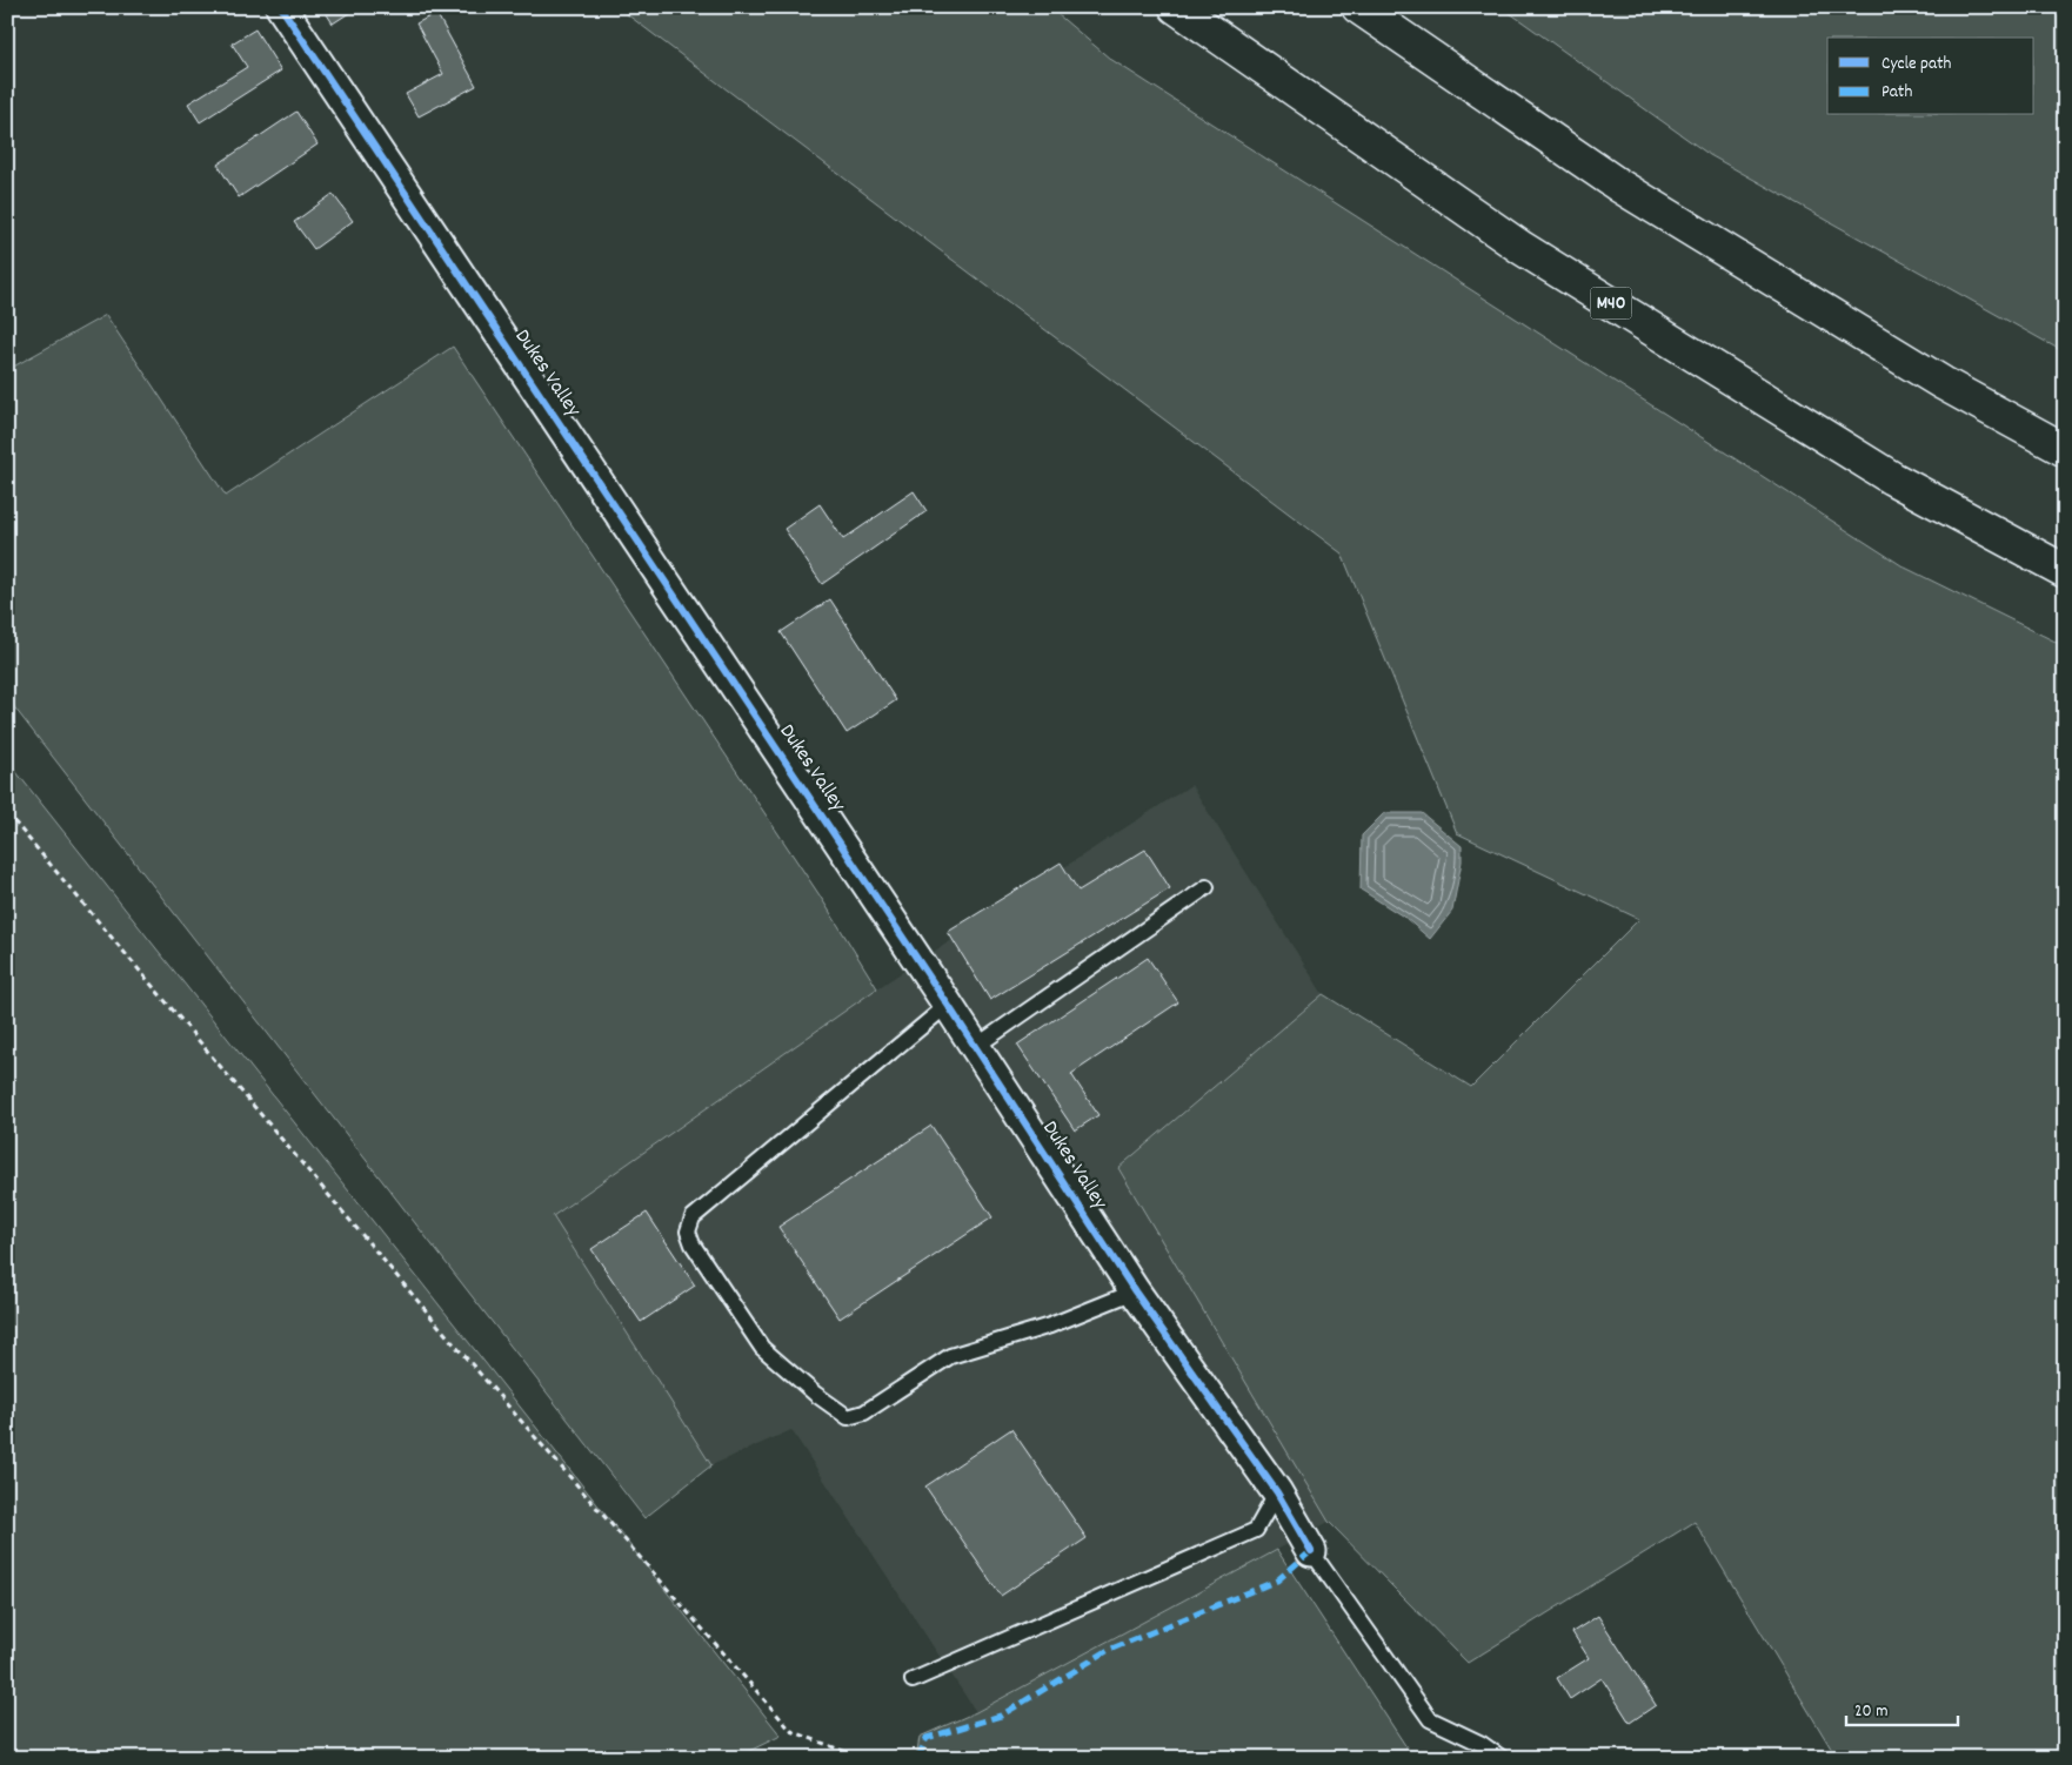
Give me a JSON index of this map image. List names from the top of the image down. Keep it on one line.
{"streets":{"highway":["M40"],"street":["Dukes Valley"]},"legend":["Cycle path","Path"],"scale_bar":"20 m"}
